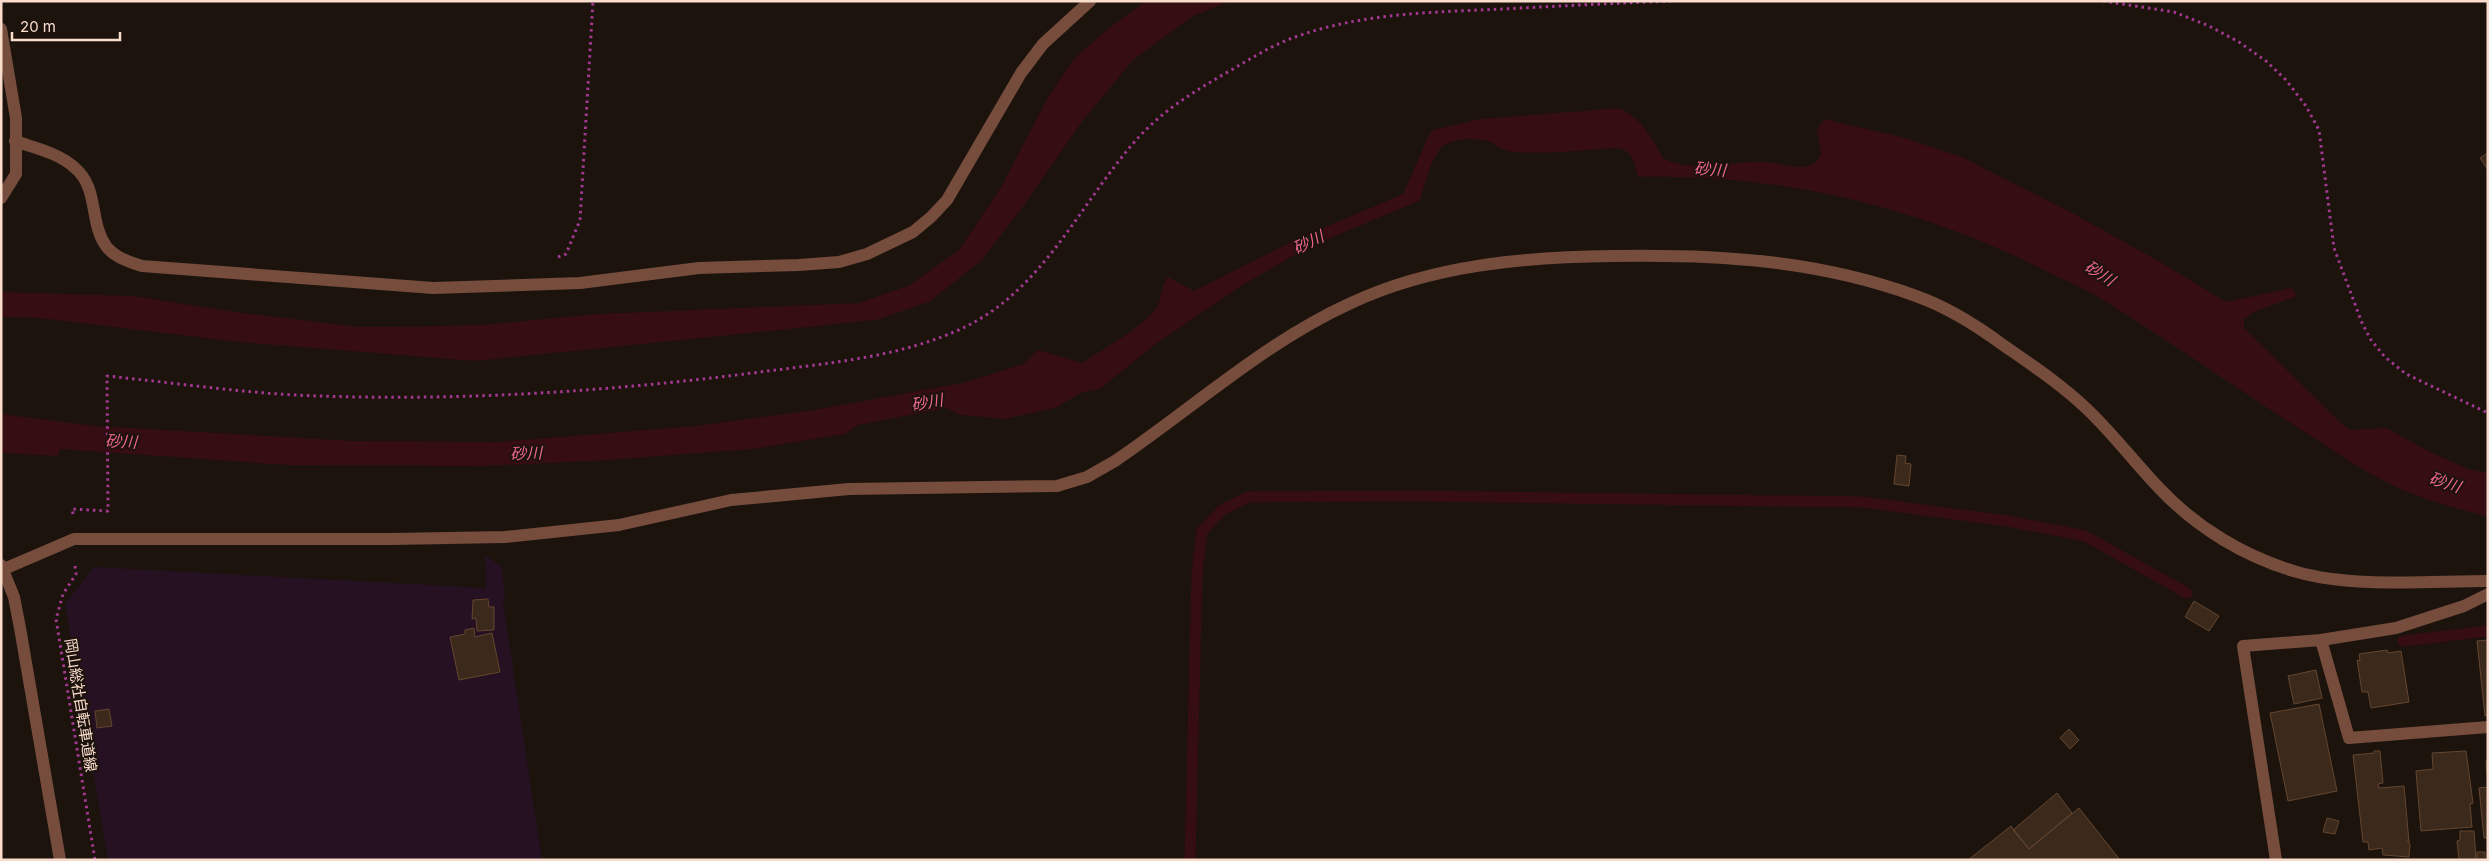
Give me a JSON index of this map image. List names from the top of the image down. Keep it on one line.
{"streets":{"path":["岡山総社自転車道線"]},"water":["砂川"],"scale_bar":"20 m"}
